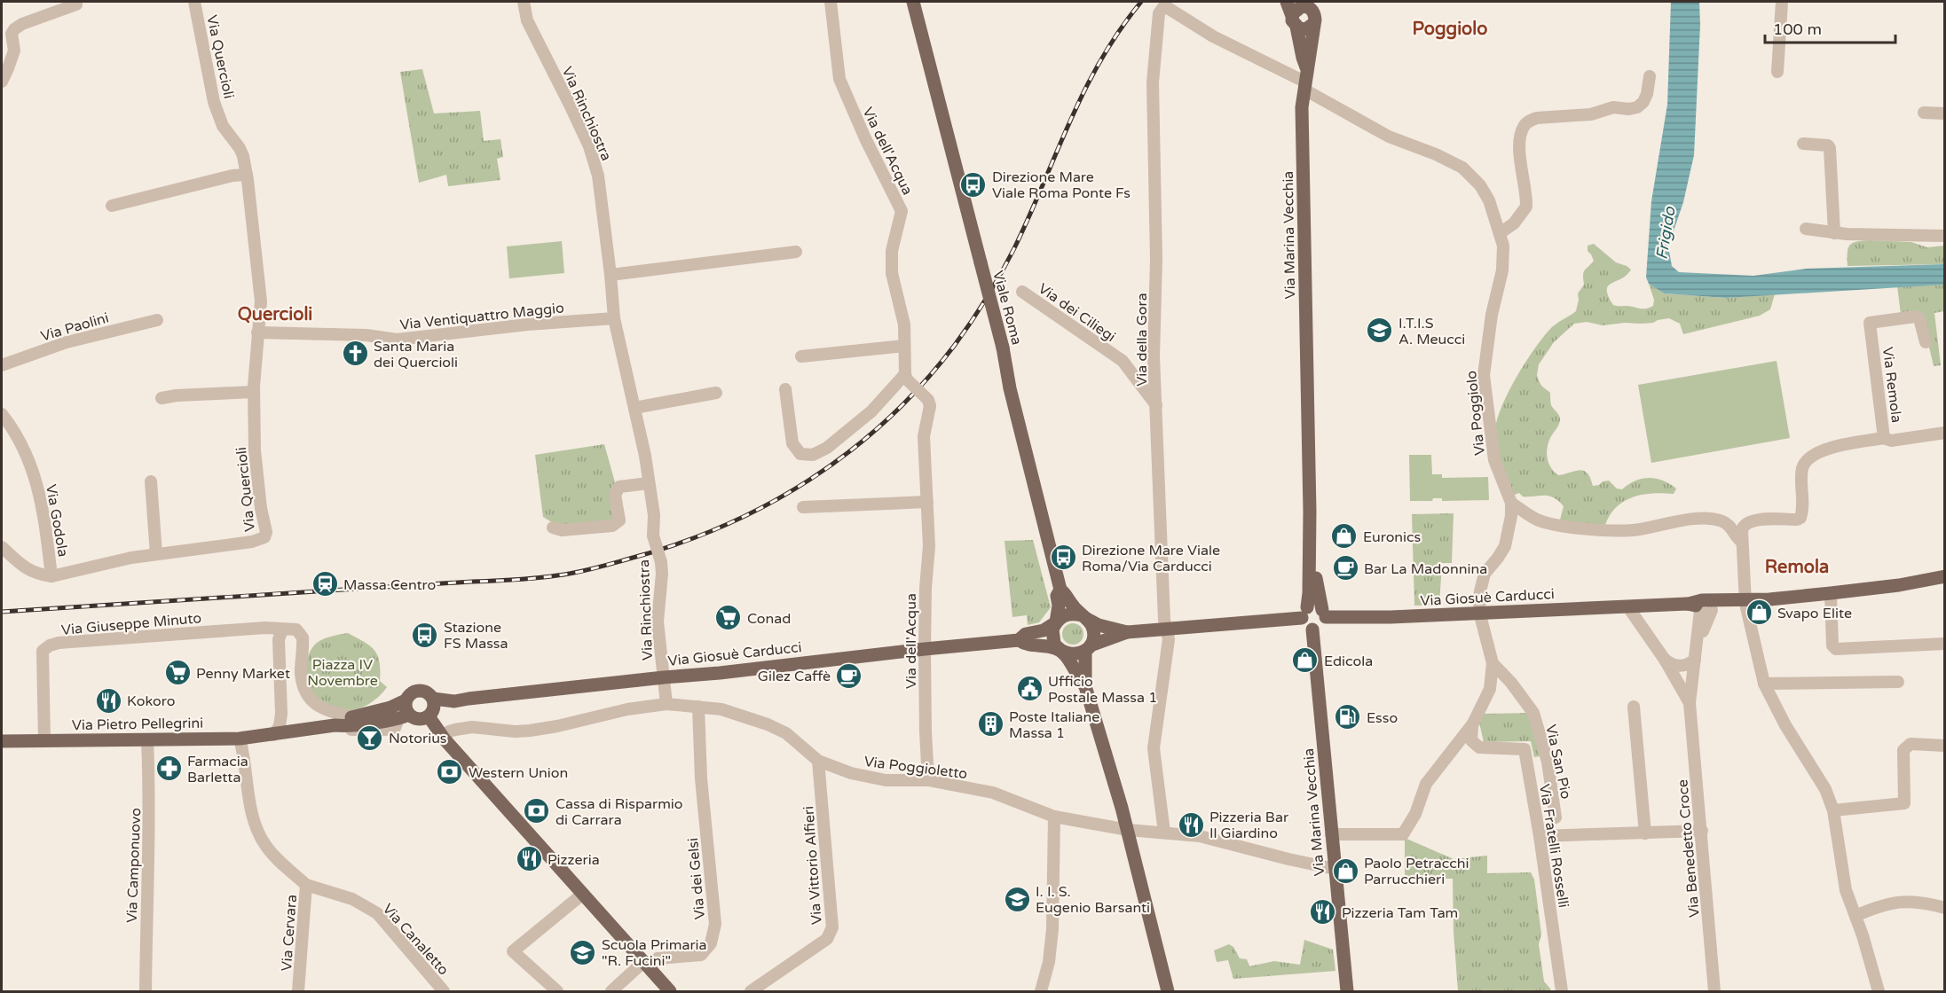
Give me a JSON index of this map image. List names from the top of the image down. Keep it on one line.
{"streets":{"main road":["Via Marina Vecchia","Viale Roma","Via Giosuè Carducci","Via Pietro Pellegrini"],"street":["Via Quercioli","Via Rinchiostra","Via dell'Acqua","Via dei Ciliegi","Via Ventiquattro Maggio","Via Paolini","Via della Gora","Via Remola","Via Poggiolo","Via Godola","Via Giuseppe Minuto","Via San Pio","Via Poggioletto","Via Fratelli Rosselli","Via Benedetto Croce","Via Camponuovo","Via Vittorio Alfieri","Via dei Gelsi","Via Cervara","Via Canaletto"]},"crossings":[["Via Quercioli","Via Ventiquattro Maggio"],["Via Quercioli","Via Godola"],["Via Rinchiostra","Via Ventiquattro Maggio"],["Via Rinchiostra","Via Giosuè Carducci"],["Via Rinchiostra","Via Poggioletto"],["Via dell'Acqua","Via Giosuè Carducci"],["Via dell'Acqua","Via Poggioletto"],["Via Marina Vecchia","Via della Gora"],["Via Marina Vecchia","Via Poggiolo"],["Via Marina Vecchia","Via Giosuè Carducci"],["Via Marina Vecchia","Via Poggioletto"],["Viale Roma","Via Giosuè Carducci"],["Via dei Ciliegi","Via della Gora"],["Via della Gora","Via Poggiolo"],["Via della Gora","Via Poggioletto"],["Via Remola","Via Giosuè Carducci"],["Via Poggiolo","Via Giosuè Carducci"],["Via Poggiolo","Via San Pio"],["Via Giosuè Carducci","Via Benedetto Croce"],["Via Giuseppe Minuto","Via Pietro Pellegrini"],["Via Pietro Pellegrini","Via Camponuovo"],["Via Pietro Pellegrini","Via Cervara"],["Via Poggioletto","Via Vittorio Alfieri"],["Via Poggioletto","Via dei Gelsi"],["Via Cervara","Via Canaletto"]],"districts":["Poggiolo","Quercioli","Remola"],"water":["Frigido"],"parks":["Piazza IV Novembre"],"places":{"bus stop":["Direzione Mare Viale Roma Ponte Fs","Direzione Mare Viale Roma/Via Carducci","Stazione FS Massa"],"school or university":["I.T.I.S A. Meucci","I. I. S. Eugenio Barsanti","Scuola Primaria \"R. Fucini\""],"church":["Santa Maria dei Quercioli"],"shop":["Euronics","Svapo Elite","Edicola","Paolo Petracchi Parrucchieri"],"cafe":["Bar La Madonnina","Gilez Caffè"],"station":["Massa Centro"],"supermarket":["Conad","Penny Market"],"public building":["Ufficio Postale Massa 1"],"restaurant":["Kokoro","Pizzeria Bar Il Giardino","Pizzeria","Pizzeria Tam Tam"],"fuel station":["Esso"],"building":["Poste Italiane Massa 1"],"bar":["Notorius"],"pharmacy":["Farmacia Barletta"],"bank":["Western Union","Cassa di Risparmio di Carrara"]},"scale_bar":"100 m"}
